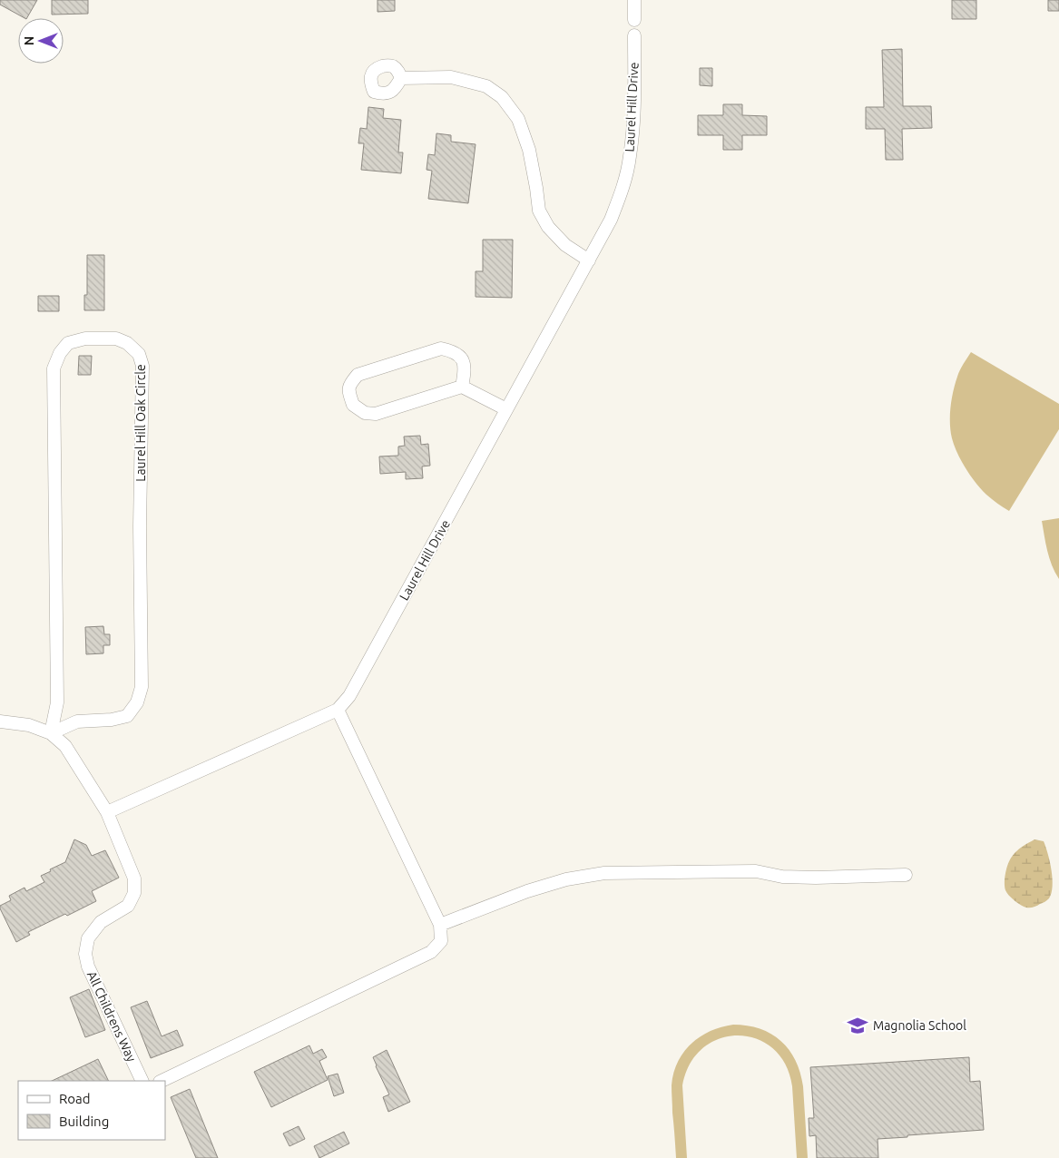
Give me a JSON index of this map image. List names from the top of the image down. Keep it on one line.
{"streets":{"street":["Laurel Hill Drive","Laurel Hill Oak Circle","All Childrens Way"]},"crossings":[["Laurel Hill Drive","All Childrens Way"]],"places":{"school or university":["Magnolia School"]},"legend":["Road","Building"],"north":"left"}
